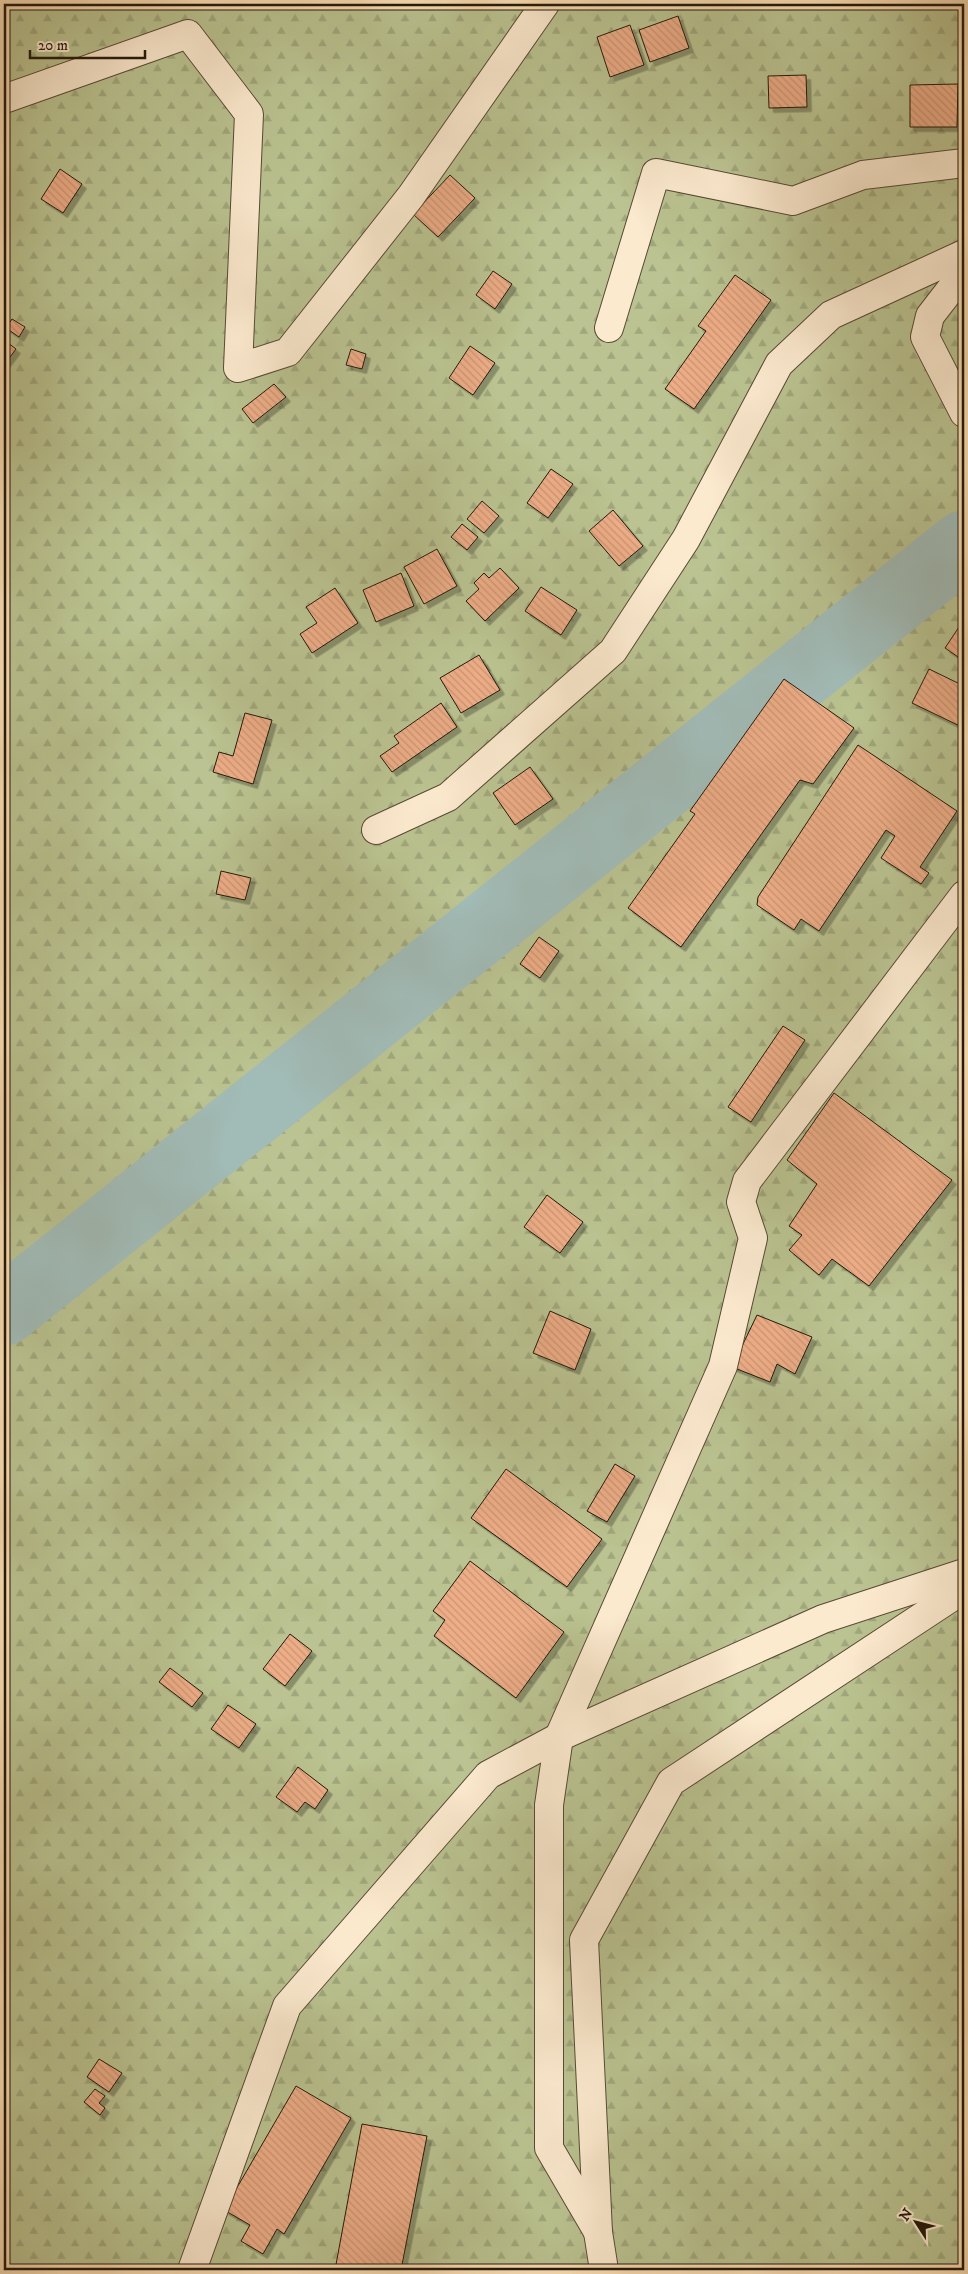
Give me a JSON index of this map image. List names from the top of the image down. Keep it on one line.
{"scale_bar":"20 m","north":"top left"}
